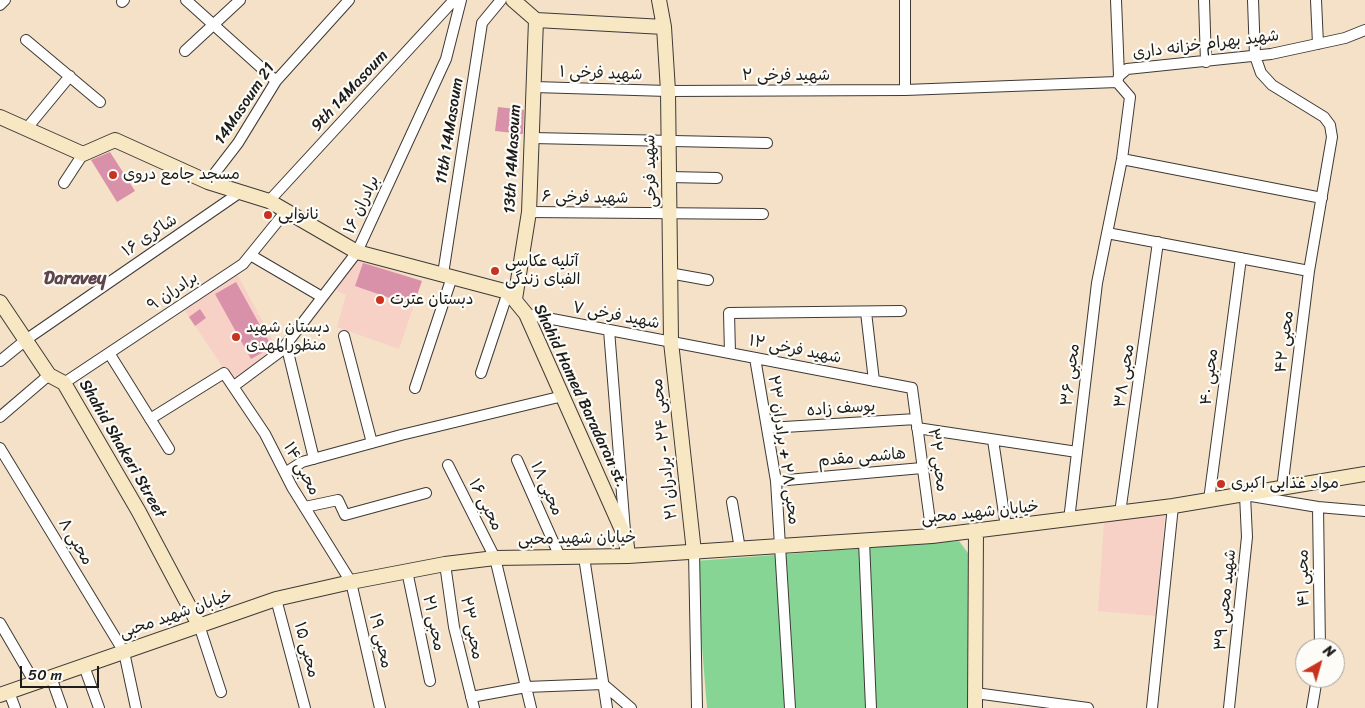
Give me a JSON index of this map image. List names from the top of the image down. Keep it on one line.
{"streets":{"street":["شهید بهرام خزانه داری","شهید فرخی ۱","شهید فرخی ۲","9th 14Masoum","14Masoum 21","11th 14Masoum","13th 14Masoum","شهید فرخی","شهید فرخی ۶","برادران ۱۶","شاکری ۱۶","برادران ۹","شهید فرخی ۷","محبی ۴۲","شهید فرخی ۱۲","محبی ۳۶","محبی ۳۸","محبی ۴۰","Shahid Hamed Baradaran st.","یوسف زاده","Shahid Shakeri Street","محبی ۲۴ - برادران ۲۱","محبی ۲۸ + برادران ۲۳","هاشمی مقدم","محبی ۳۲","محبی ۱۴","محبی ۱۸","محبی ۱۶","خیابان شهید محبی","محبی ۸","محبی ۴۱","شهید محبی ۳۹","محبی ۲۱","محبی ۲۳","محبی ۱۹","محبی ۱۵"]},"crossings":[["شهید بهرام خزانه داری","شهید فرخی ۲"],["شهید بهرام خزانه داری","محبی ۴۲"],["شهید بهرام خزانه داری","محبی ۳۶"],["شهید فرخی ۱","شهید فرخی ۲"],["شهید فرخی ۱","13th 14Masoum"],["شهید فرخی ۱","شهید فرخی"],["شهید فرخی ۲","شهید فرخی"],["13th 14Masoum","شهید فرخی ۶"],["13th 14Masoum","Shahid Hamed Baradaran st."],["شهید فرخی","شهید فرخی ۶"],["شهید فرخی","شهید فرخی ۷"],["شهید فرخی","شهید فرخی ۱۲"],["شهید فرخی","محبی ۲۴ - برادران ۲۱"],["برادران ۱۶","محبی ۱۴"],["برادران ۹","Shahid Shakeri Street"],["شهید فرخی ۷","شهید فرخی ۱۲"],["شهید فرخی ۷","Shahid Hamed Baradaran st."],["شهید فرخی ۷","محبی ۲۴ - برادران ۲۱"],["محبی ۴۲","خیابان شهید محبی"],["شهید فرخی ۱۲","محبی ۲۴ - برادران ۲۱"],["شهید فرخی ۱۲","محبی ۲۸ + برادران ۲۳"],["شهید فرخی ۱۲","محبی ۳۲"],["محبی ۳۶","یوسف زاده"],["محبی ۳۶","خیابان شهید محبی"],["محبی ۳۸","خیابان شهید محبی"],["محبی ۴۰","خیابان شهید محبی"],["Shahid Hamed Baradaran st.","خیابان شهید محبی"],["یوسف زاده","محبی ۲۸ + برادران ۲۳"],["یوسف زاده","محبی ۳۲"],["Shahid Shakeri Street","خیابان شهید محبی"],["محبی ۲۴ - برادران ۲۱","خیابان شهید محبی"],["محبی ۲۸ + برادران ۲۳","هاشمی مقدم"],["محبی ۲۸ + برادران ۲۳","خیابان شهید محبی"],["هاشمی مقدم","محبی ۳۲"],["محبی ۳۲","خیابان شهید محبی"],["محبی ۱۴","خیابان شهید محبی"],["محبی ۱۴","محبی ۱۹"],["محبی ۱۸","خیابان شهید محبی"],["محبی ۱۶","خیابان شهید محبی"],["خیابان شهید محبی","محبی ۸"],["خیابان شهید محبی","شهید محبی ۳۹"],["خیابان شهید محبی","محبی ۲۱"],["خیابان شهید محبی","محبی ۲۳"],["خیابان شهید محبی","محبی ۱۹"],["خیابان شهید محبی","محبی ۱۵"]],"districts":["Daravey"],"places":["مسجد جامع دروی","نانوایی","آتلیه عکاسی الفبای زندگی","دبستان عترت","دبستان شهید منظورالمهدی","مواد غذایی اکبری"],"scale_bar":"50 m","north":"top right"}
